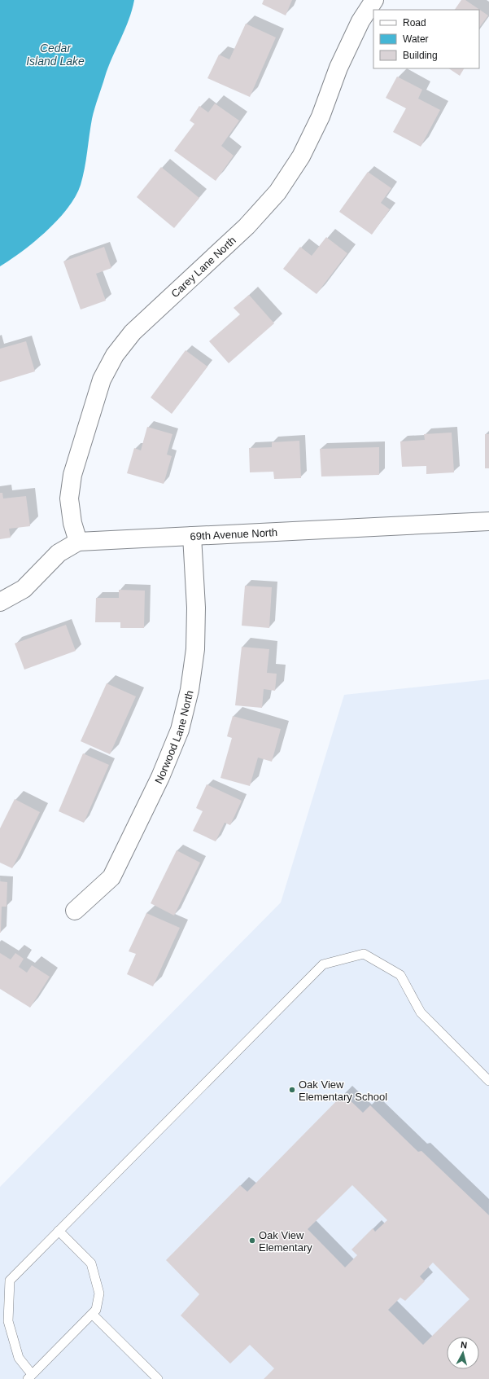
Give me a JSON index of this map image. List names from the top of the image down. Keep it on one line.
{"streets":{"street":["Carey Lane North","69th Avenue North","Norwood Lane North"]},"crossings":[["Carey Lane North","69th Avenue North"],["69th Avenue North","Norwood Lane North"]],"water":["Cedar Island Lake"],"places":["Oak View Elementary School","Oak View Elementary"],"legend":["Road","Water","Building"],"north":"top"}
